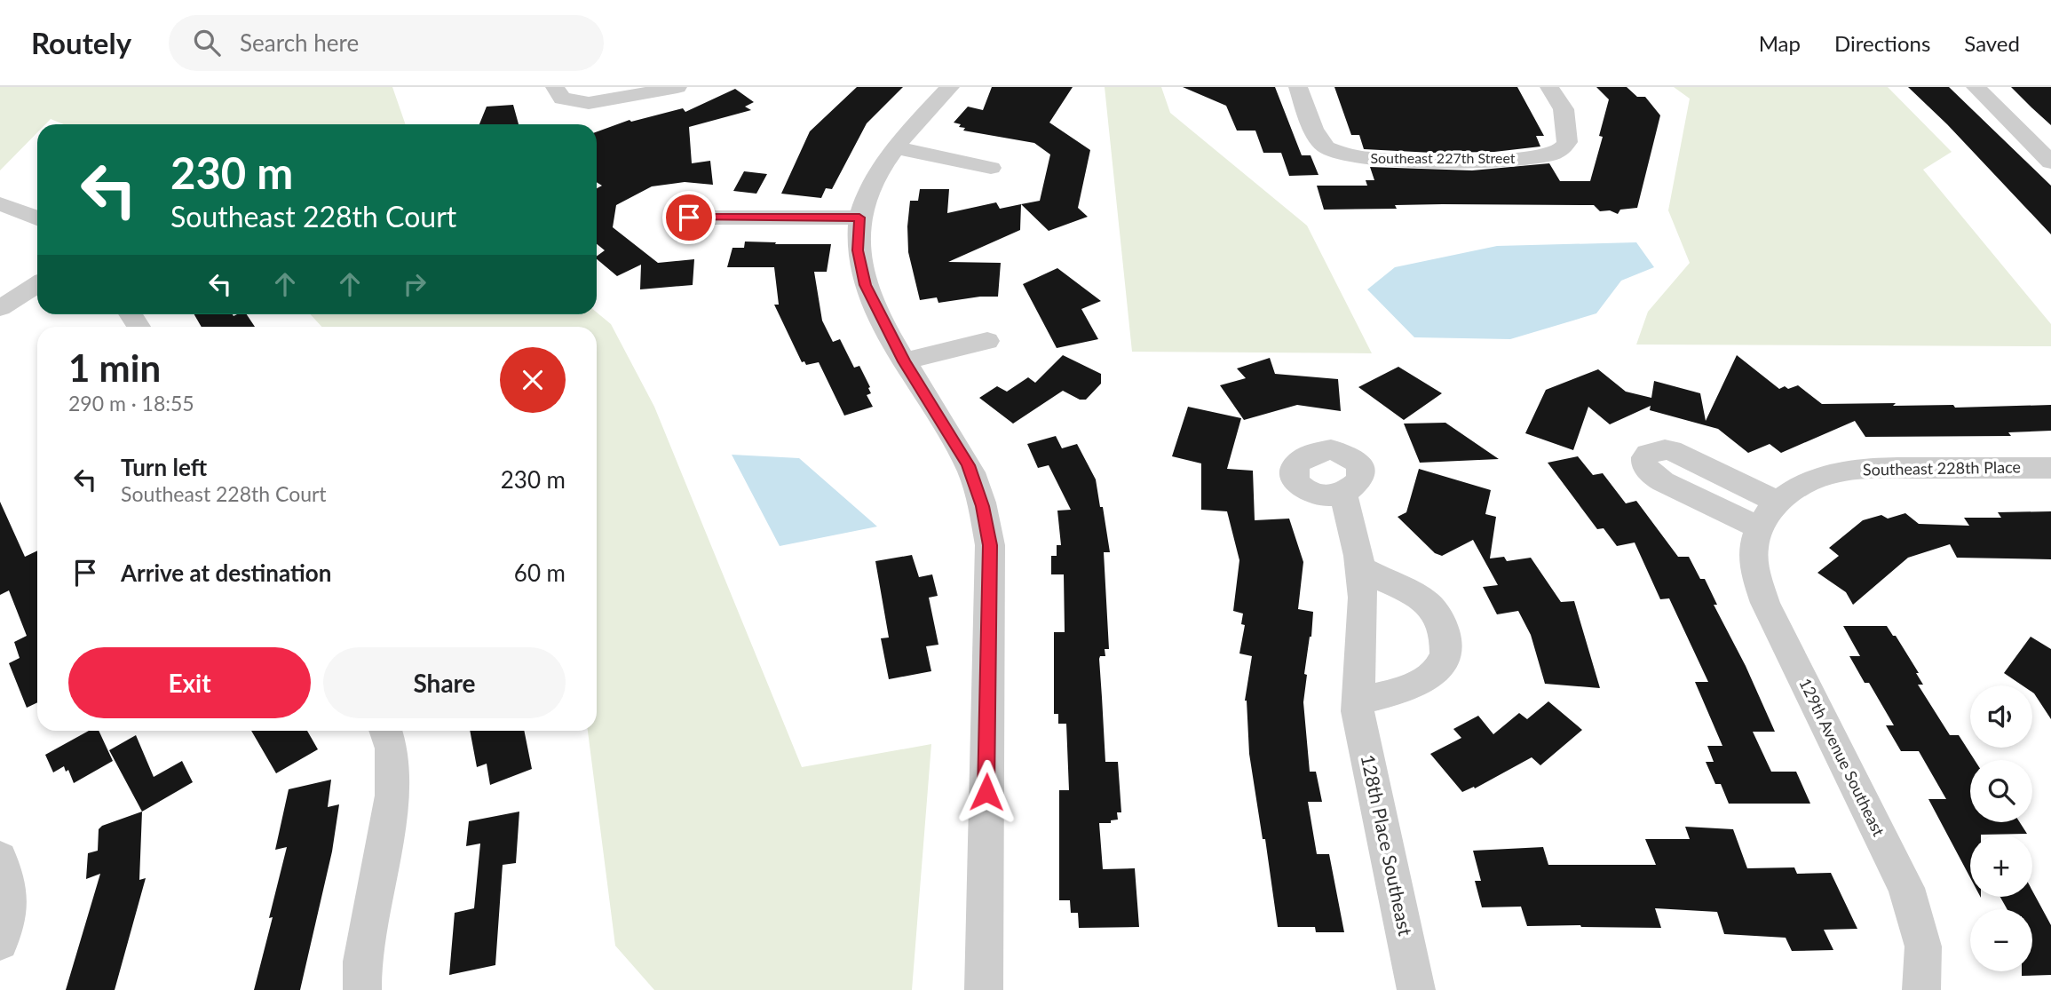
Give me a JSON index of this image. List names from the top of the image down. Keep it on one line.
{"streets":{"street":["Southeast 227th Street","Southeast 228th Place","129th Avenue Southeast","128th Place Southeast"]},"crossings":[["Southeast 228th Place","129th Avenue Southeast"]],"page":{"header":"Routely","search":"Search here","nav":["Map","Directions","Saved"],"turn":["230 m","Southeast 228th Court"],"heading":["1 min","290 m · 18:55"],"list":[{"name":"Turn left","note":"Southeast 228th Court","value":"230 m"},{"name":"Arrive at destination","value":"60 m"}],"buttons":["Exit","Share"],"map_buttons":["+","−"]}}
